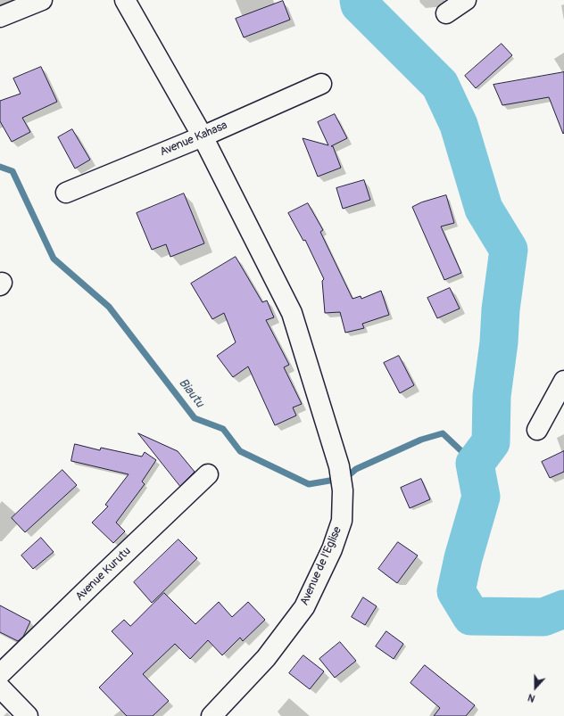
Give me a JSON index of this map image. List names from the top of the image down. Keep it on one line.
{"streets":{"street":["Avenue Kahasa","Avenue de l'Eglise","Avenue Kurutu"]},"crossings":[["Avenue Kahasa","Avenue de l'Eglise"]],"water":["Biautu"],"north":"bottom"}
